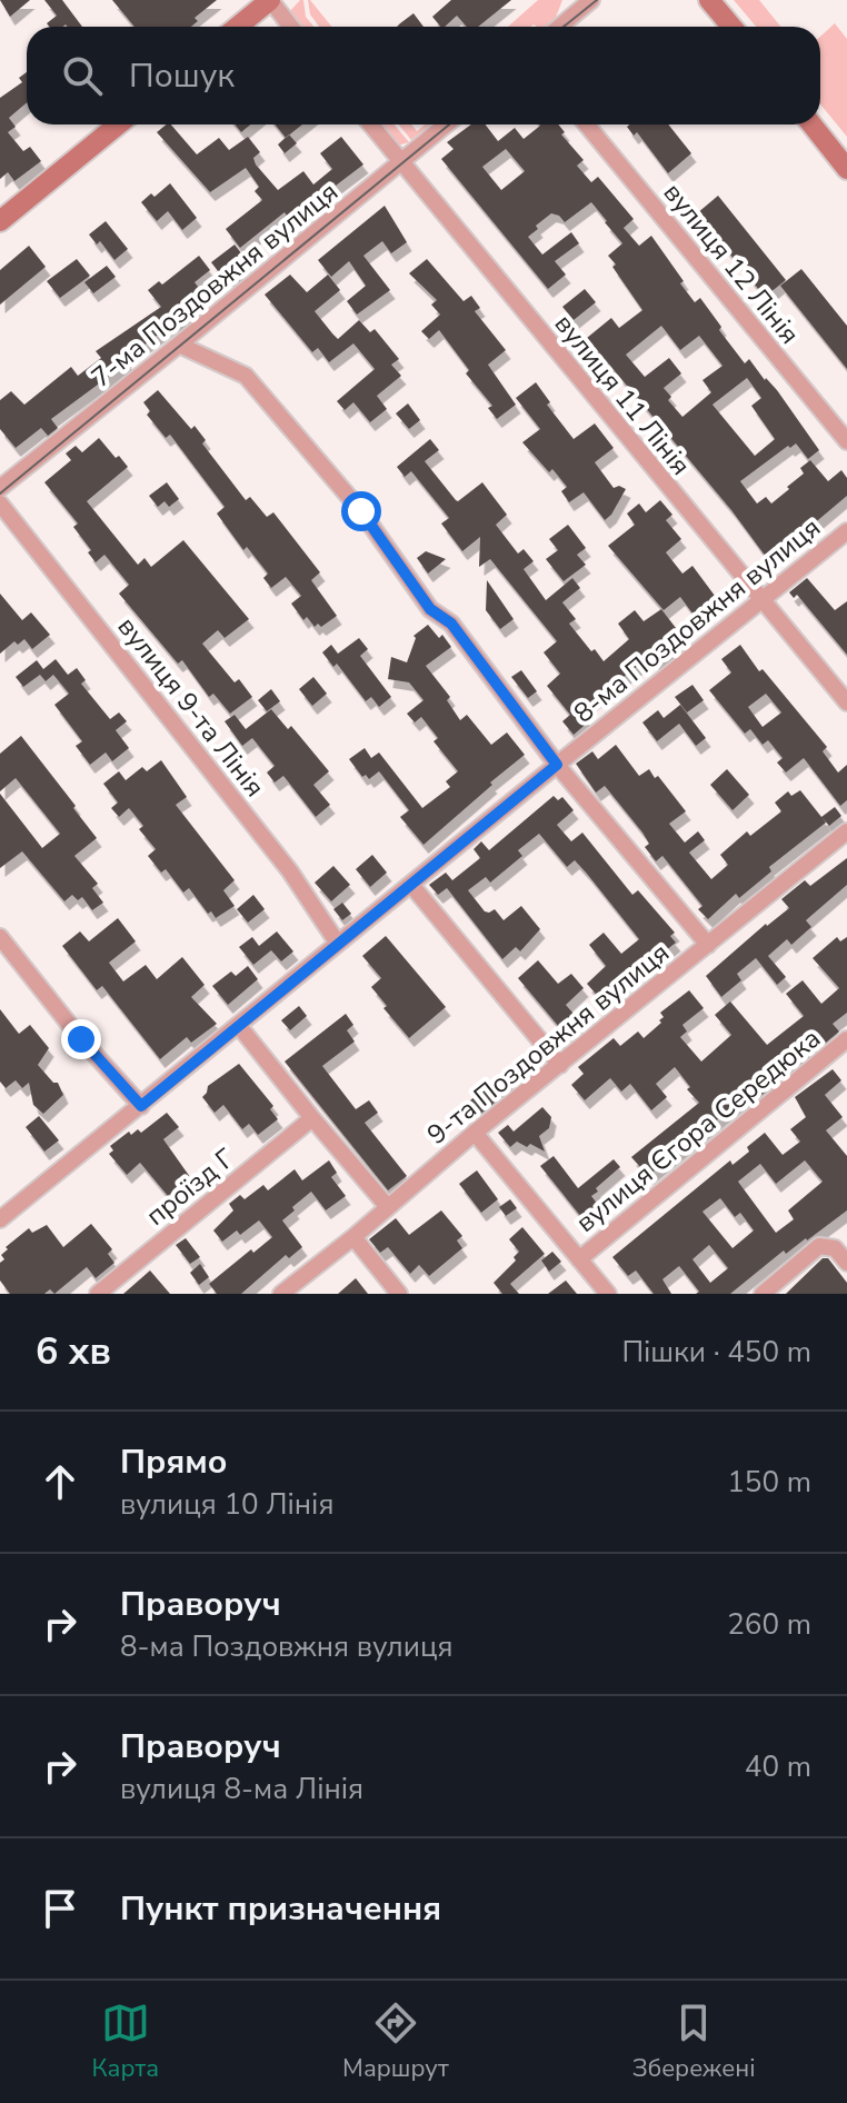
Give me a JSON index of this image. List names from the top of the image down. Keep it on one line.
{"streets":{"street":["вулиця 12 Лінія","7-ма Поздовжня вулиця","вулиця 11 Лінія","8-ма Поздовжня вулиця","вулиця 9-та Лінія","9-та Поздовжня вулиця","вулиця Єгора Середюка","проїзд Г"]},"crossings":[["7-ма Поздовжня вулиця","вулиця 11 Лінія"],["вулиця 11 Лінія","8-ма Поздовжня вулиця"],["8-ма Поздовжня вулиця","вулиця 9-та Лінія"]],"page":{"search":"Пошук","heading":["6 хв","Пішки · 450 m"],"list":[["Прямо","вулиця 10 Лінія","150 m"],["Праворуч","8-ма Поздовжня вулиця","260 m"],["Праворуч","вулиця 8-ма Лінія","40 m"],"Пункт призначення"],"nav":["Карта","Маршрут","Збережені"]}}
